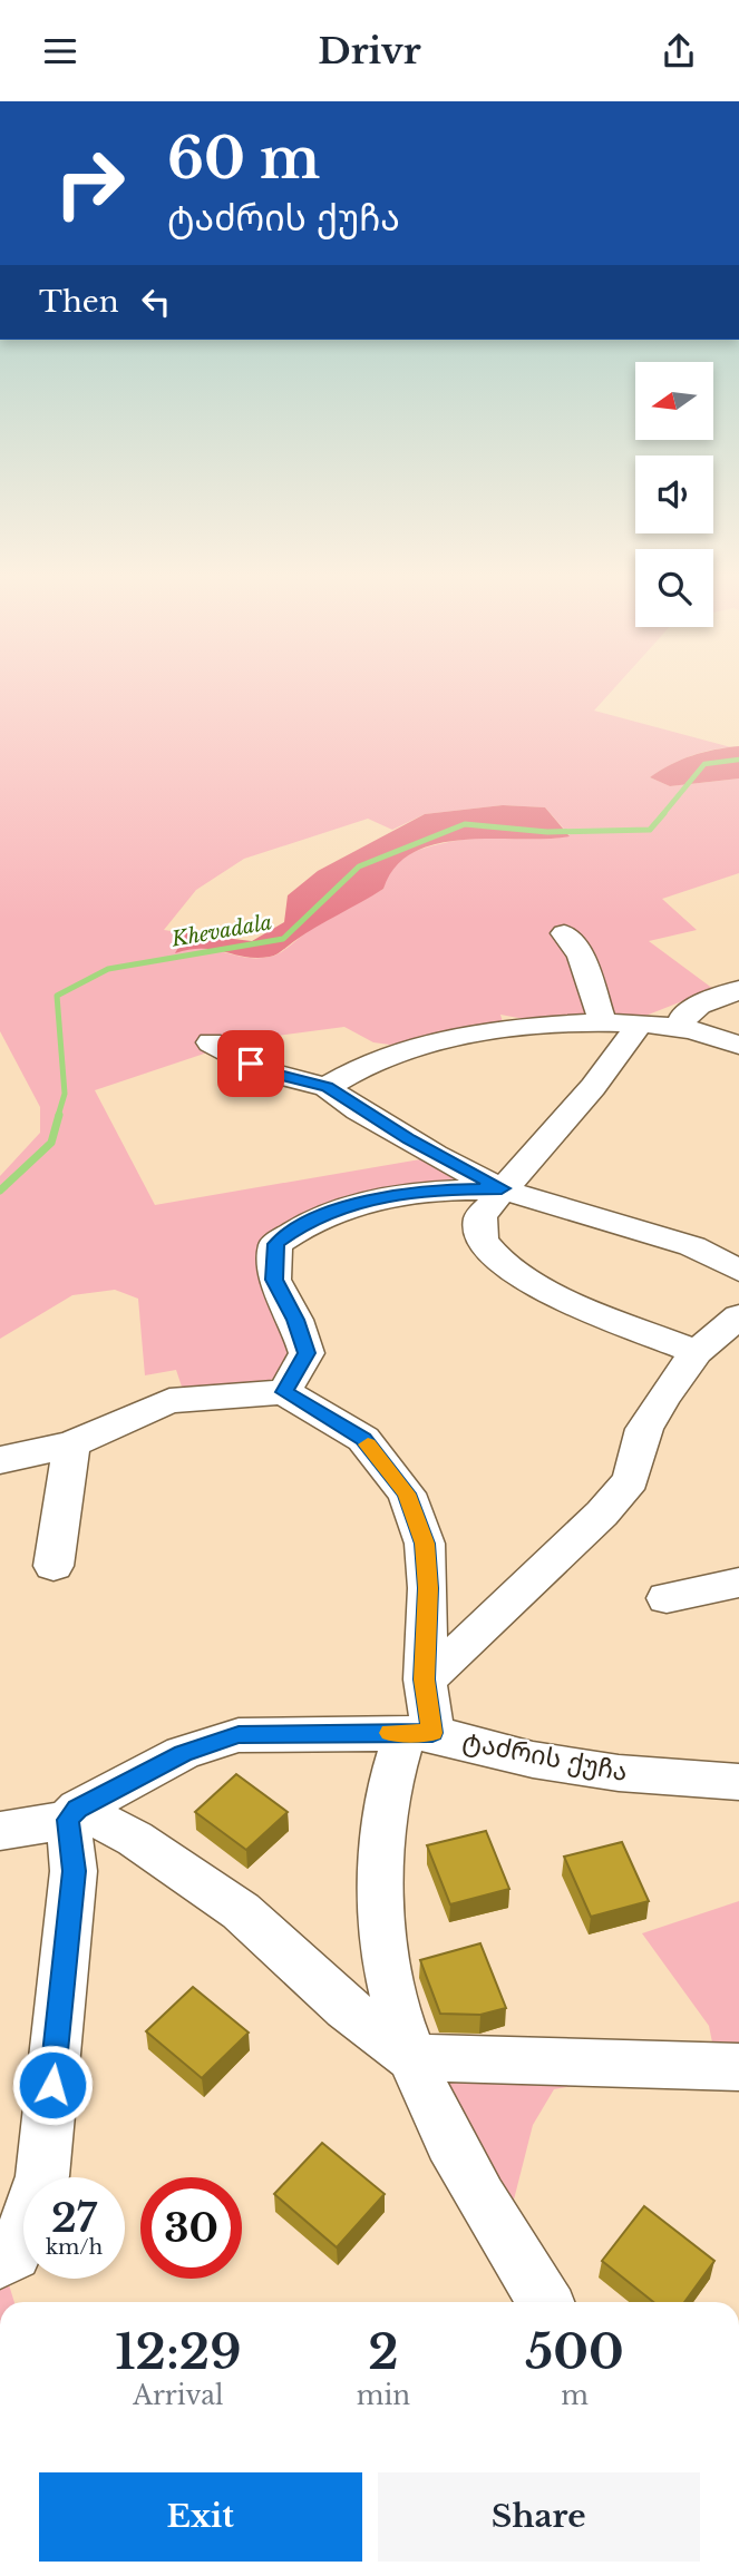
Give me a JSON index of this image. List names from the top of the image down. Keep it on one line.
{"streets":{"street":["ტაძრის ქუჩა"]},"water":["Khevadala"],"north":"left","page":{"header":"Drivr","turn":["60 m","ტაძრის ქუჩა"],"then":"Then","speed":"27 km/h","limit":"30","eta":["12:29","Arrival","2","min","500","m"],"buttons":["Exit","Share"]}}
